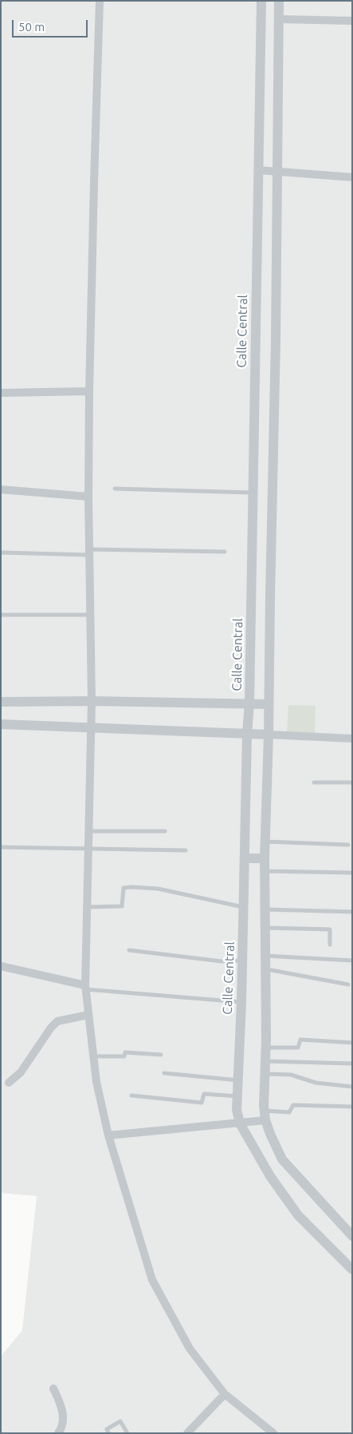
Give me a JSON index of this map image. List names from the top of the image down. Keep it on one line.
{"streets":{"street":["Calle Central"]},"scale_bar":"50 m"}
